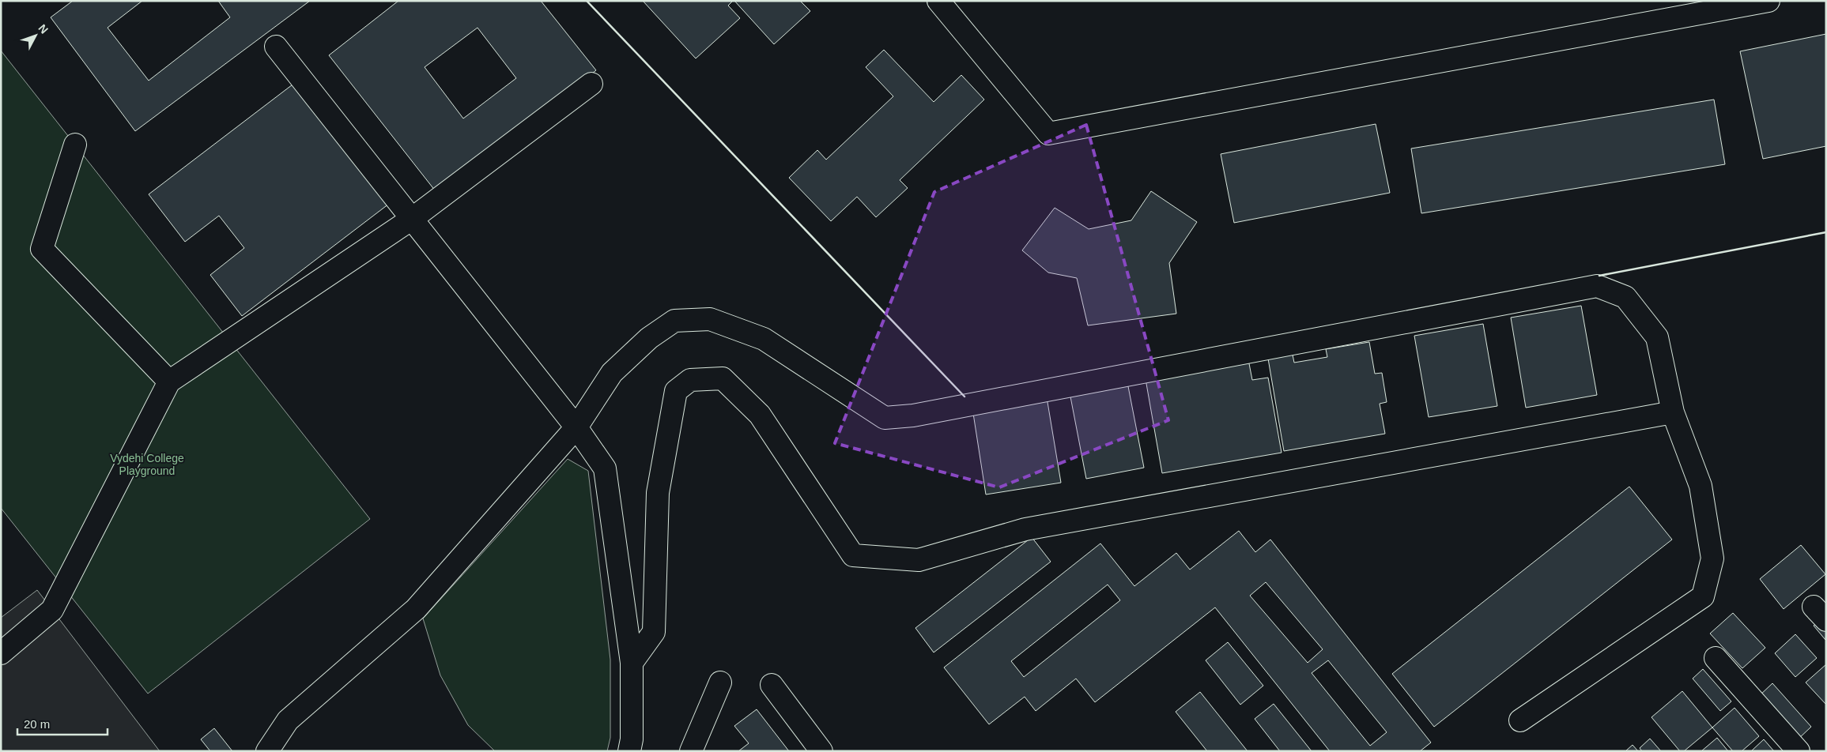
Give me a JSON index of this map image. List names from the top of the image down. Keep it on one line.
{"parks":["Vydehi College Playground"],"scale_bar":"20 m","north":"top right"}
